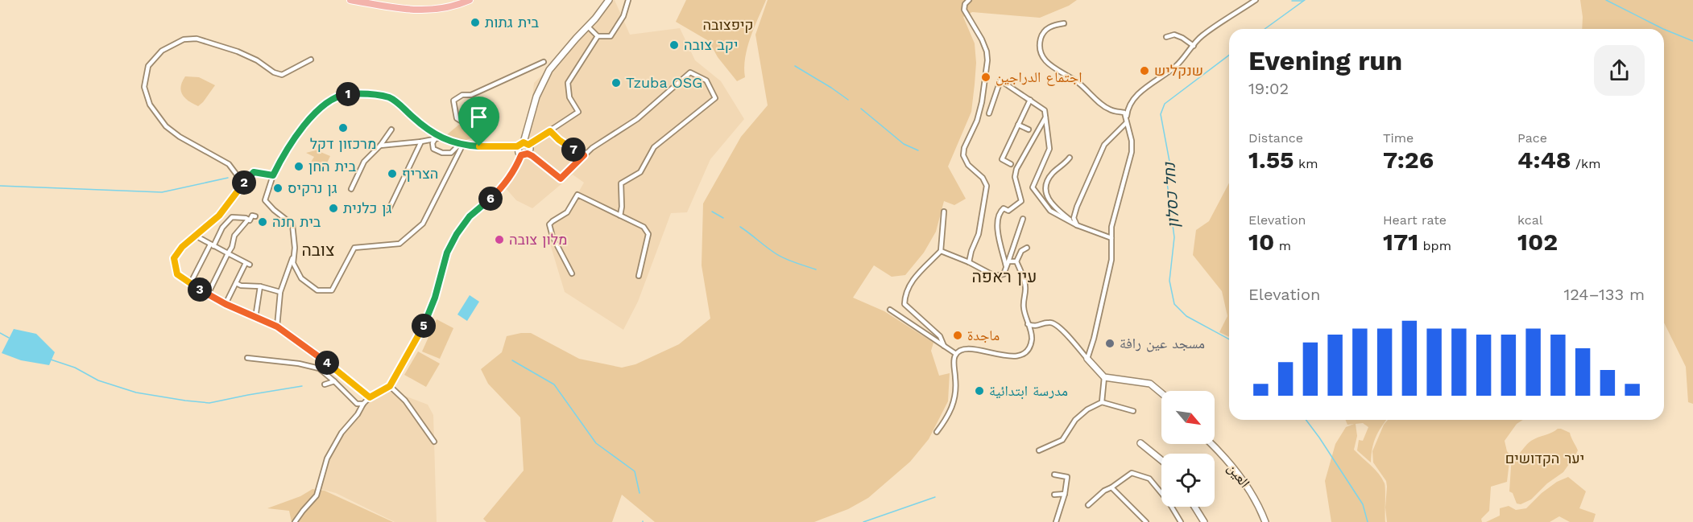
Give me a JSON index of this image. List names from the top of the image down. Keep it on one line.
{"streets":{"street":["العين"]},"districts":["צובה","עין ראפה"],"water":["נחל כסלון"],"parks":["קיפצובה","יער הקדושים"],"places":["בית גתות","יקב צובה","שנקליש","اجتماع الدراجين","Tzuba OSG","מרכזון דקל","בית החן","הצריף","גן נרקיס","גן כלנית","בית חנה","מלון צובה","ماجدة","مسجد عين رافة","مدرسة ابتدائية"],"north":"bottom right","page":{"heading":["Evening run","19:02"],"pins":["1","7","2","6","3","5","4"],"stats":[["Distance","1.55 km"],["Time","7:26"],["Pace","4:48 /km"],["Elevation","10 m"],["Heart rate","171 bpm"],["kcal","102"]],"chart":["Elevation","124–133 m"]}}
